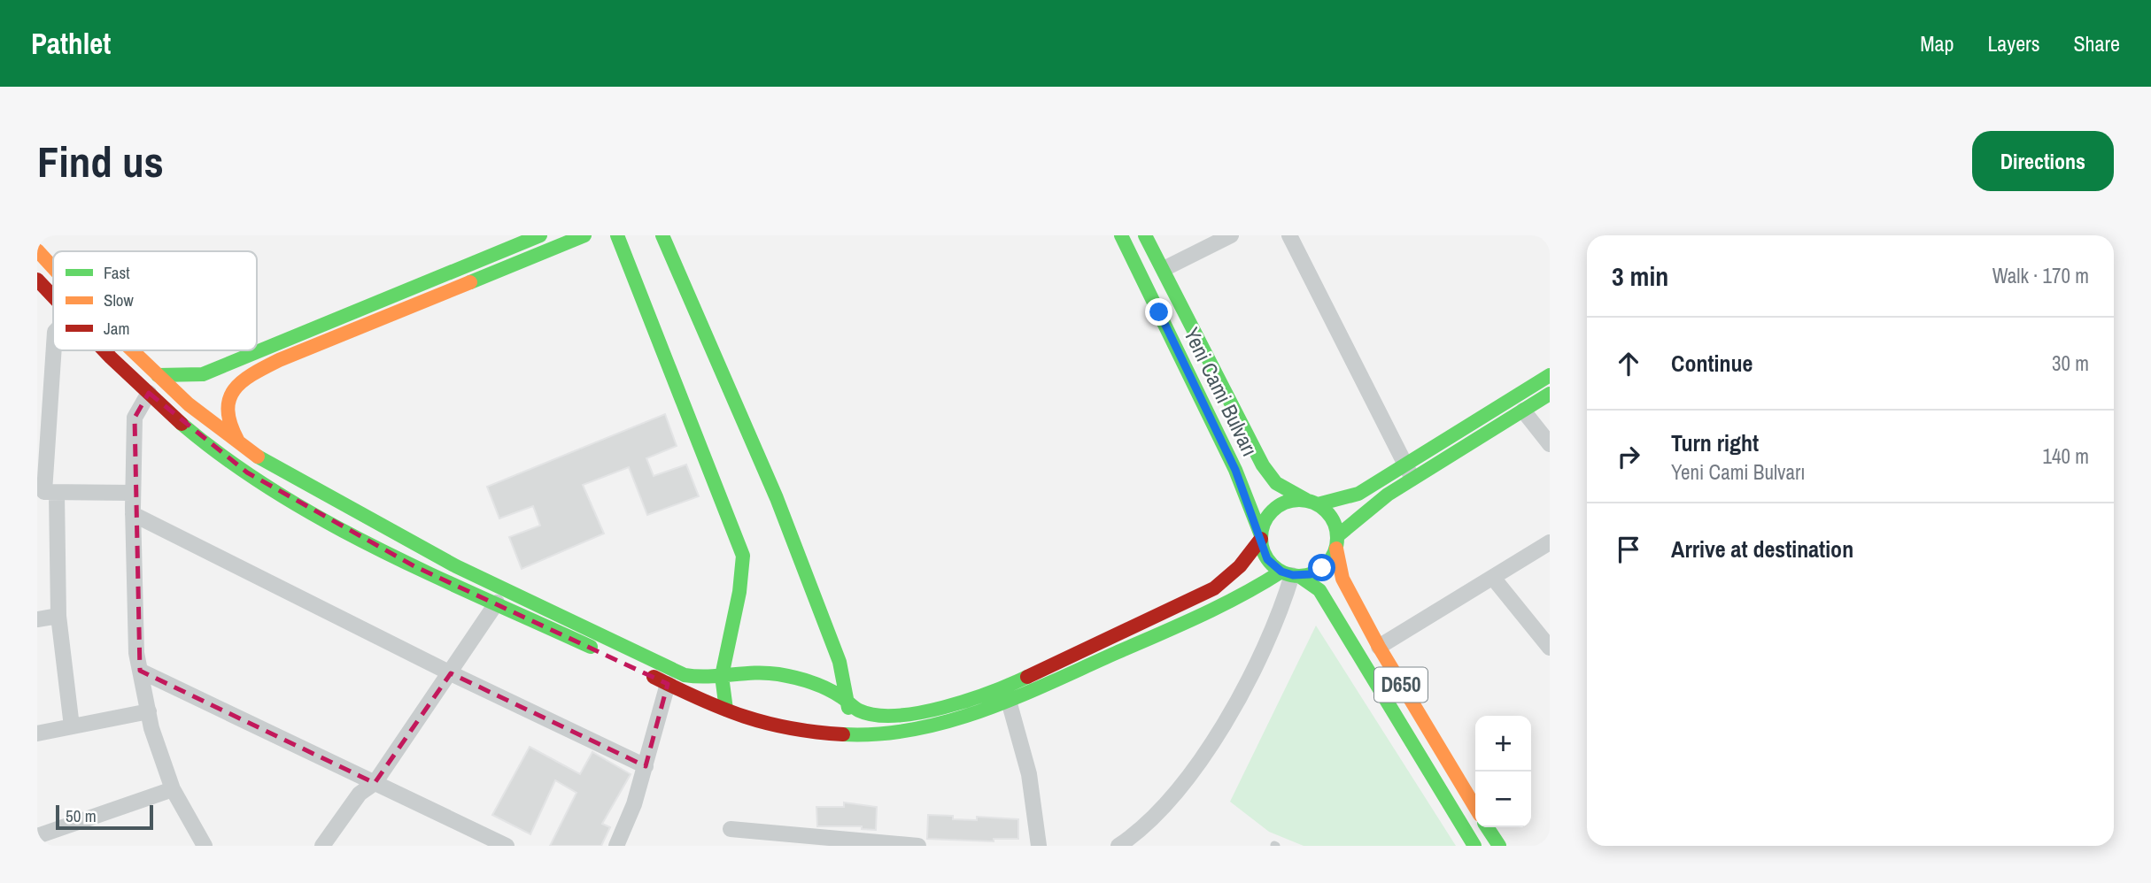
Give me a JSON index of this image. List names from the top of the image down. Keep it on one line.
{"streets":{"street":["Yeni Cami Bulvarı","D650"]},"crossings":[["Yeni Cami Bulvarı","D650"]],"legend":["Fast","Slow","Jam"],"scale_bar":"50 m","page":{"header":"Pathlet","nav":["Map","Layers","Share"],"buttons":"Directions","title":"Find us","heading":["3 min","Walk · 170 m"],"list":[["Continue","30 m"],["Turn right","Yeni Cami Bulvarı","140 m"],"Arrive at destination"],"map_buttons":["+","−"],"scale":"50 m"}}
